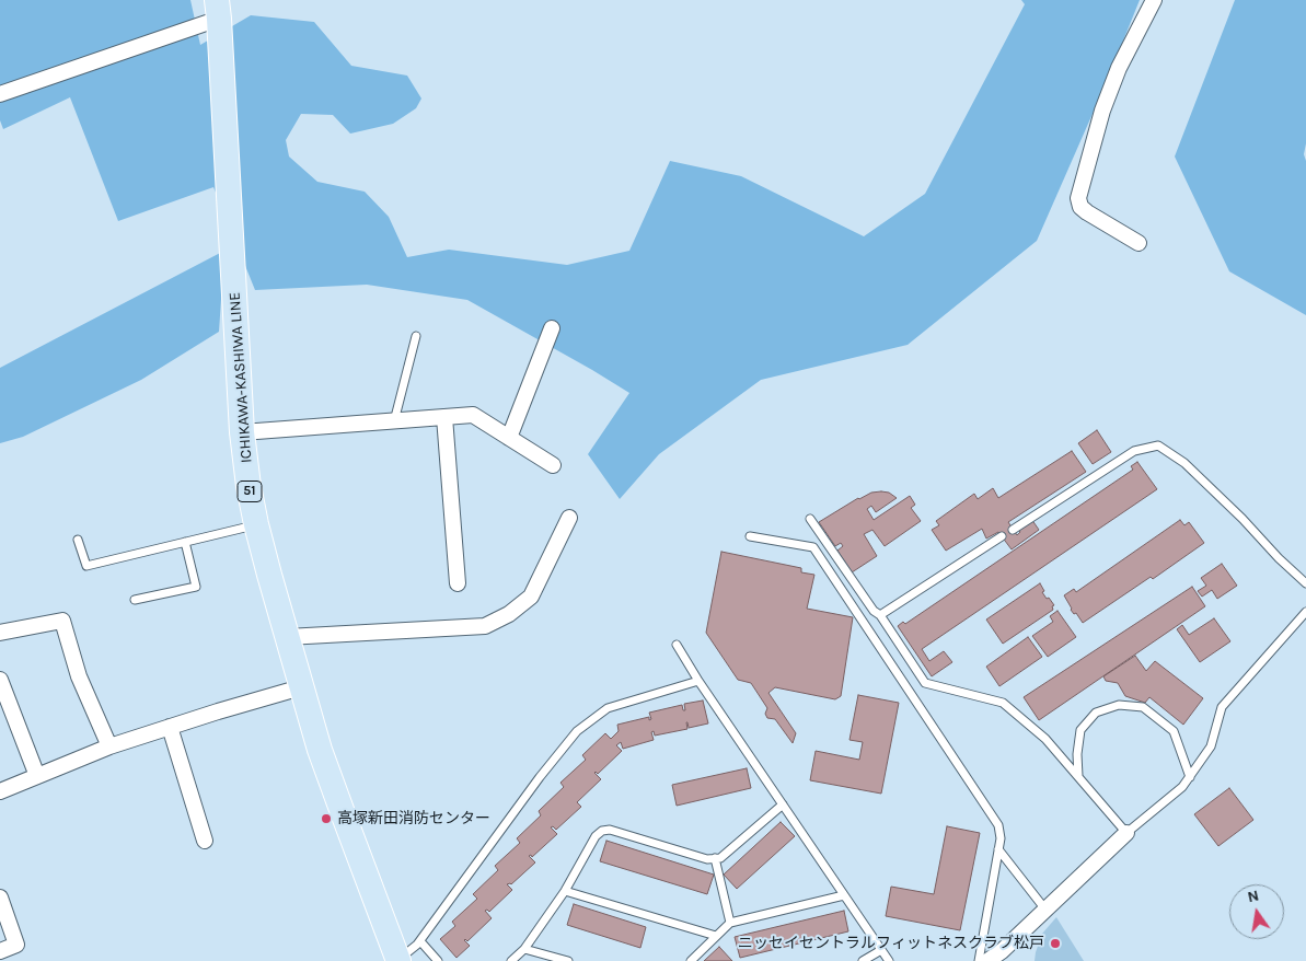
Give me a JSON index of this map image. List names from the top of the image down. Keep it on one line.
{"streets":{"main road":["ICHIKAWA-KASHIWA LINE","51"]},"places":["高塚新田消防センター","ニッセイセントラルフィットネスクラブ松戸"],"north":"top"}
